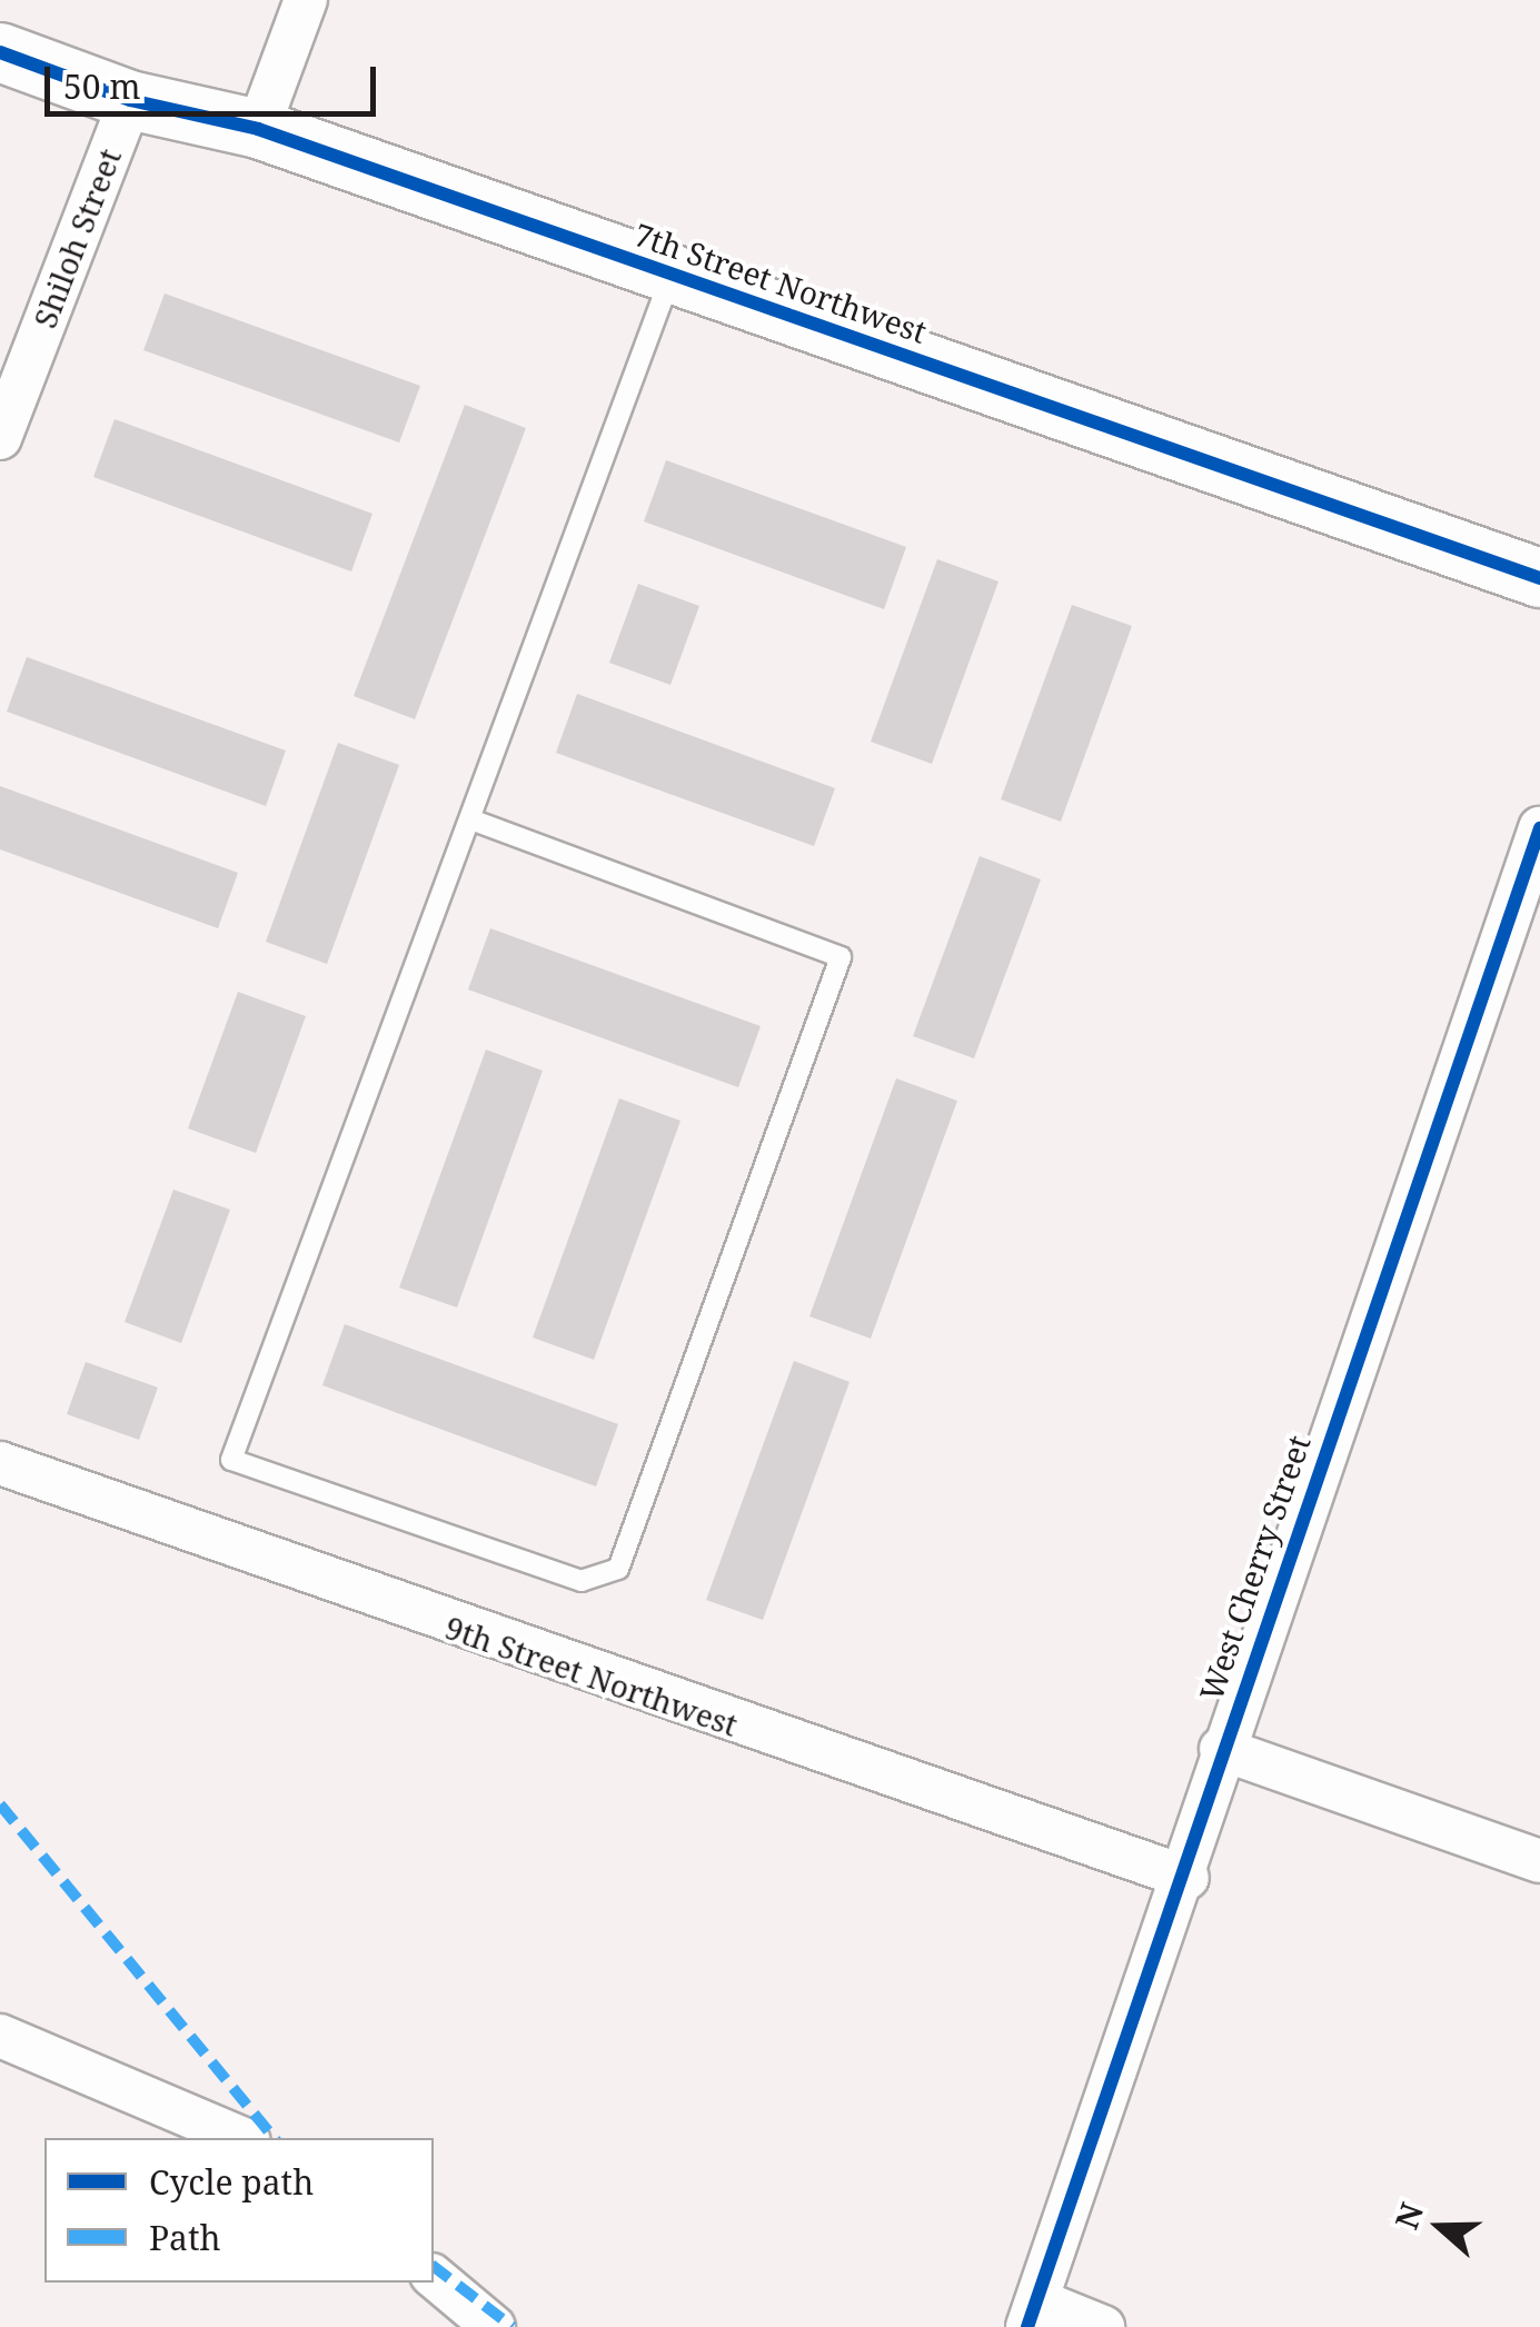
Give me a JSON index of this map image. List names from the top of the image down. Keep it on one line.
{"streets":{"street":["Shiloh Street","7th Street Northwest","West Cherry Street","9th Street Northwest"]},"crossings":[["Shiloh Street","7th Street Northwest"],["West Cherry Street","9th Street Northwest"]],"legend":["Cycle path","Path"],"scale_bar":"50 m","north":"left"}
